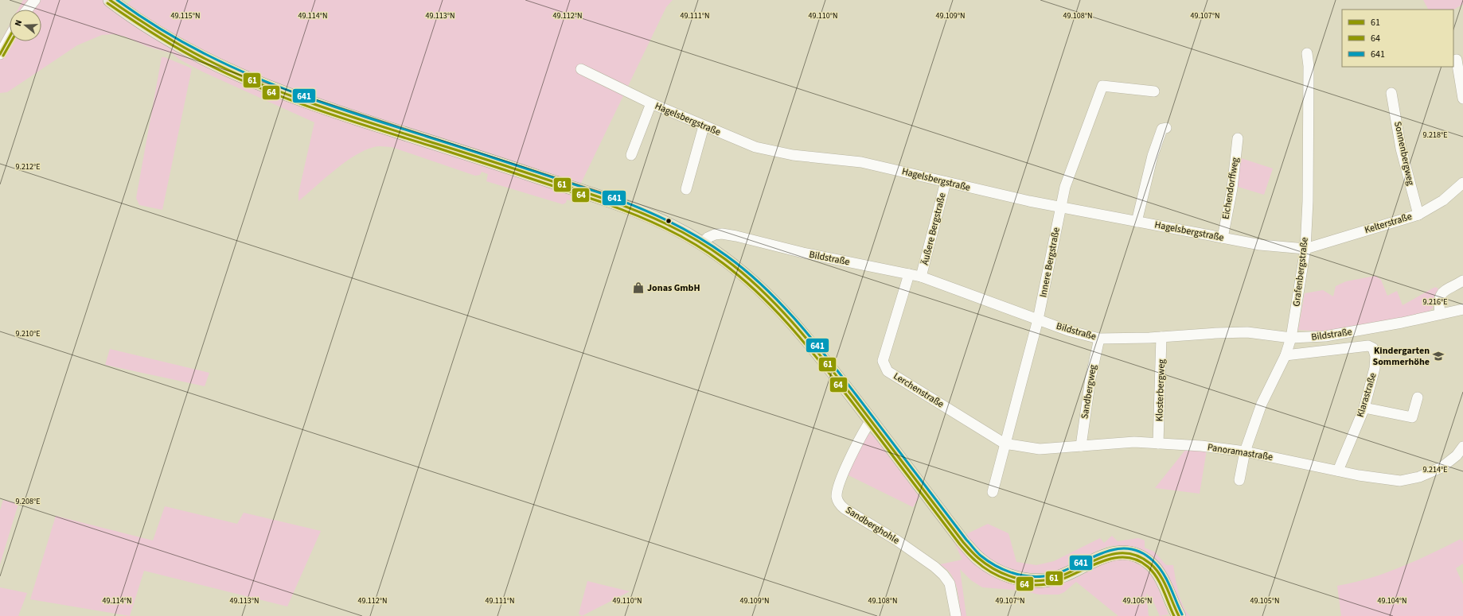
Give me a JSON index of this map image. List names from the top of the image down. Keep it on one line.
{"streets":{"street":["Hagelsbergstraße","Sonnenbergweg","Eichendorffweg","Kelterstraße","Äußere Bergstraße","Bildstraße","Innere Bergstraße","Grafenbergstraße","Lerchenstraße","Klosterbergweg","Sandbergweg","Klarastraße","Panoramastraße","Sandberghohle"]},"crossings":[["Hagelsbergstraße","Eichendorffweg"],["Hagelsbergstraße","Kelterstraße"],["Hagelsbergstraße","Äußere Bergstraße"],["Hagelsbergstraße","Innere Bergstraße"],["Hagelsbergstraße","Grafenbergstraße"],["Sonnenbergweg","Kelterstraße"],["Kelterstraße","Grafenbergstraße"],["Äußere Bergstraße","Bildstraße"],["Bildstraße","Innere Bergstraße"],["Bildstraße","Grafenbergstraße"],["Bildstraße","Lerchenstraße"],["Bildstraße","Klosterbergweg"],["Bildstraße","Sandbergweg"],["Innere Bergstraße","Lerchenstraße"],["Innere Bergstraße","Panoramastraße"],["Grafenbergstraße","Klarastraße"],["Grafenbergstraße","Panoramastraße"],["Lerchenstraße","Panoramastraße"],["Klosterbergweg","Panoramastraße"],["Sandbergweg","Panoramastraße"],["Klarastraße","Panoramastraße"]],"places":{"shop":["Jonas GmbH"],"school or university":["Kindergarten Sommerhöhe"]},"lines":["transit line 61","transit line 641","transit line 64"],"legend":["61","64","641"],"north":"left","coordinates":["49.115°N","49.114°N","49.113°N","49.112°N","49.111°N","49.110°N","49.109°N","49.108°N","49.107°N","9.218°E","9.212°E","9.216°E","9.210°E","9.214°E","9.208°E","49.106°N","49.104°N","49.105°N"]}
